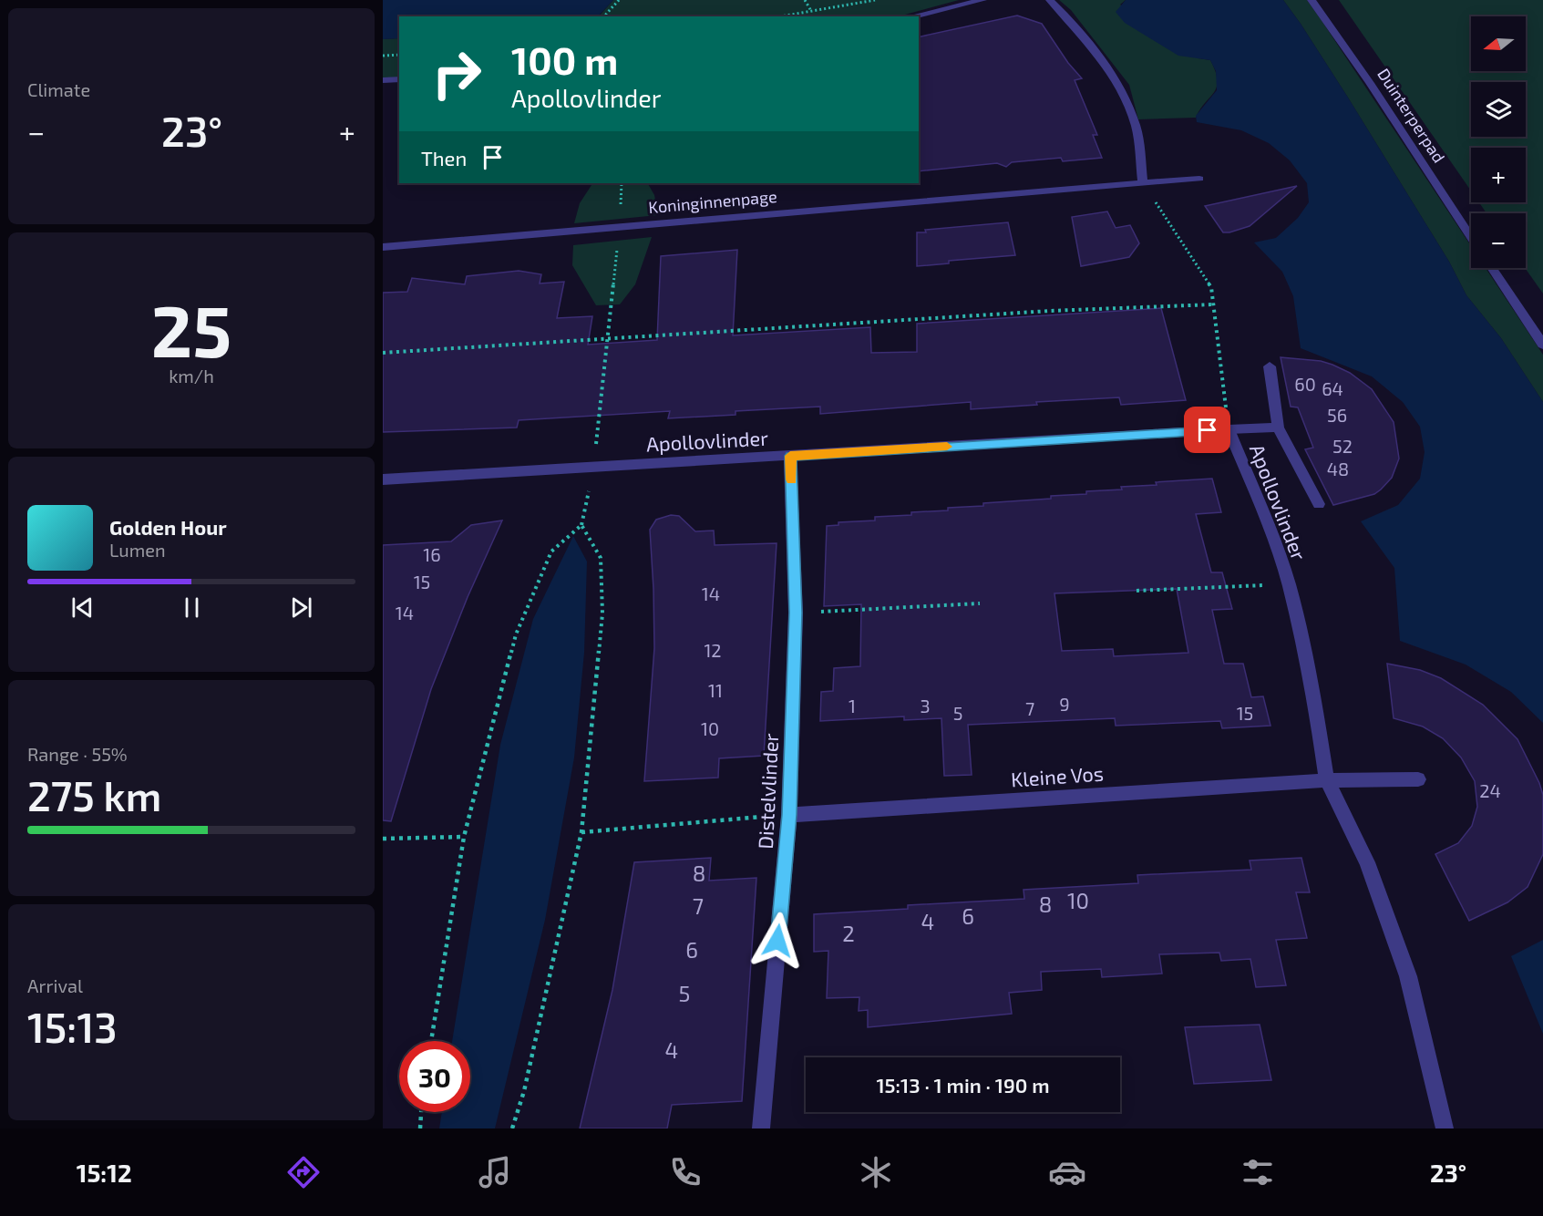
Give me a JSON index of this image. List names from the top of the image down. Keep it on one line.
{"streets":{"street":["Duinterperpad","Koninginnenpage","Apollovlinder","Kleine Vos","Distelvlinder"]},"crossings":[["Apollovlinder","Distelvlinder"],["Kleine Vos","Distelvlinder"]],"house_numbers":["60","64","56","52","48","16","15","14","14","12","11","9","1","3","7","5","15","10","24","8","10","8","7","6","4","2","6","5","4"],"north":"left","page":{"tile":["Climate",["25","km/h"],["Range · 55%","275 km"],["Arrival","15:13"]],"map_buttons":["+","−"],"turn":["100 m","Apollovlinder"],"heat":["−","23°","+"],"then":"Then","song":["Golden Hour","Lumen"],"limit":"30","trip":"15:13 · 1 min · 190 m","tabs":["15:12","23°"]}}
